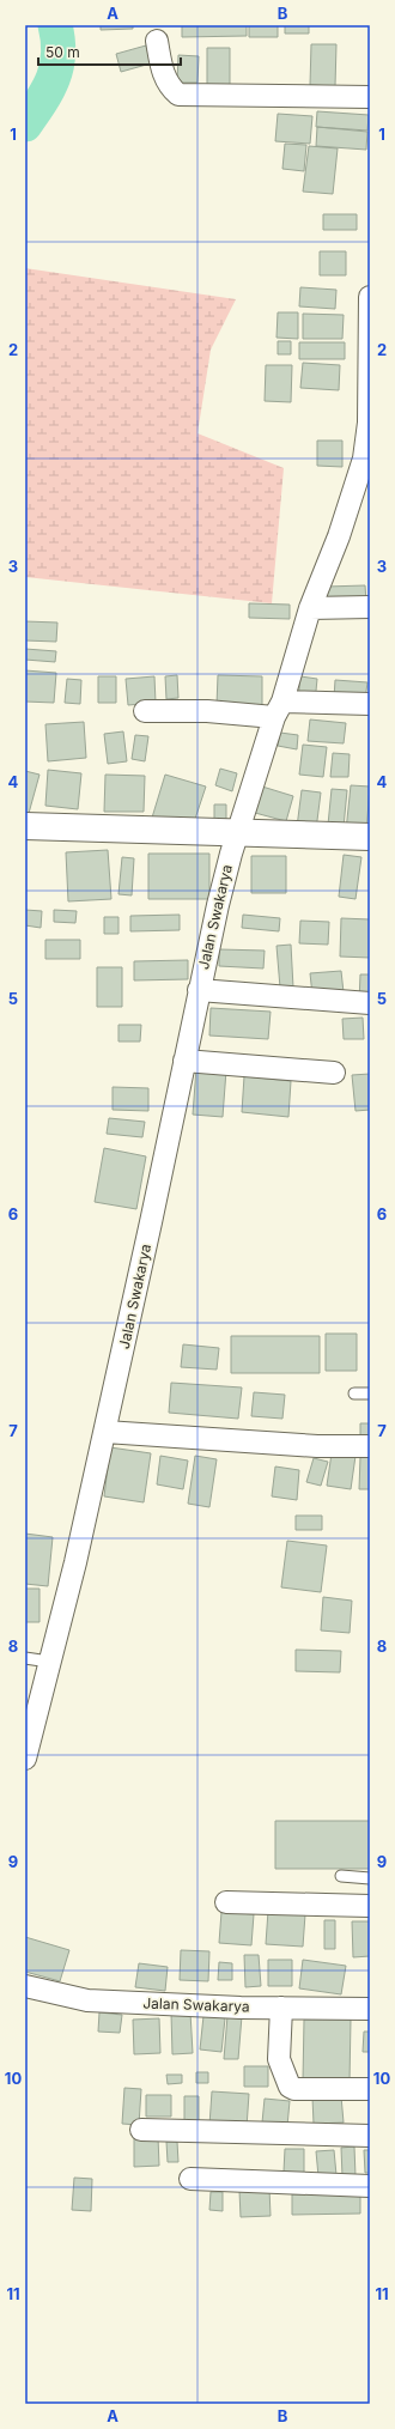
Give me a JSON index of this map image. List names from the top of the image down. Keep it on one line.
{"streets":{"street":["Jalan Swakarya"]},"scale_bar":"50 m","grid":{"columns":["A","B"],"rows":["1","2","3","4","5","6","7","8","9","10","11"]}}
